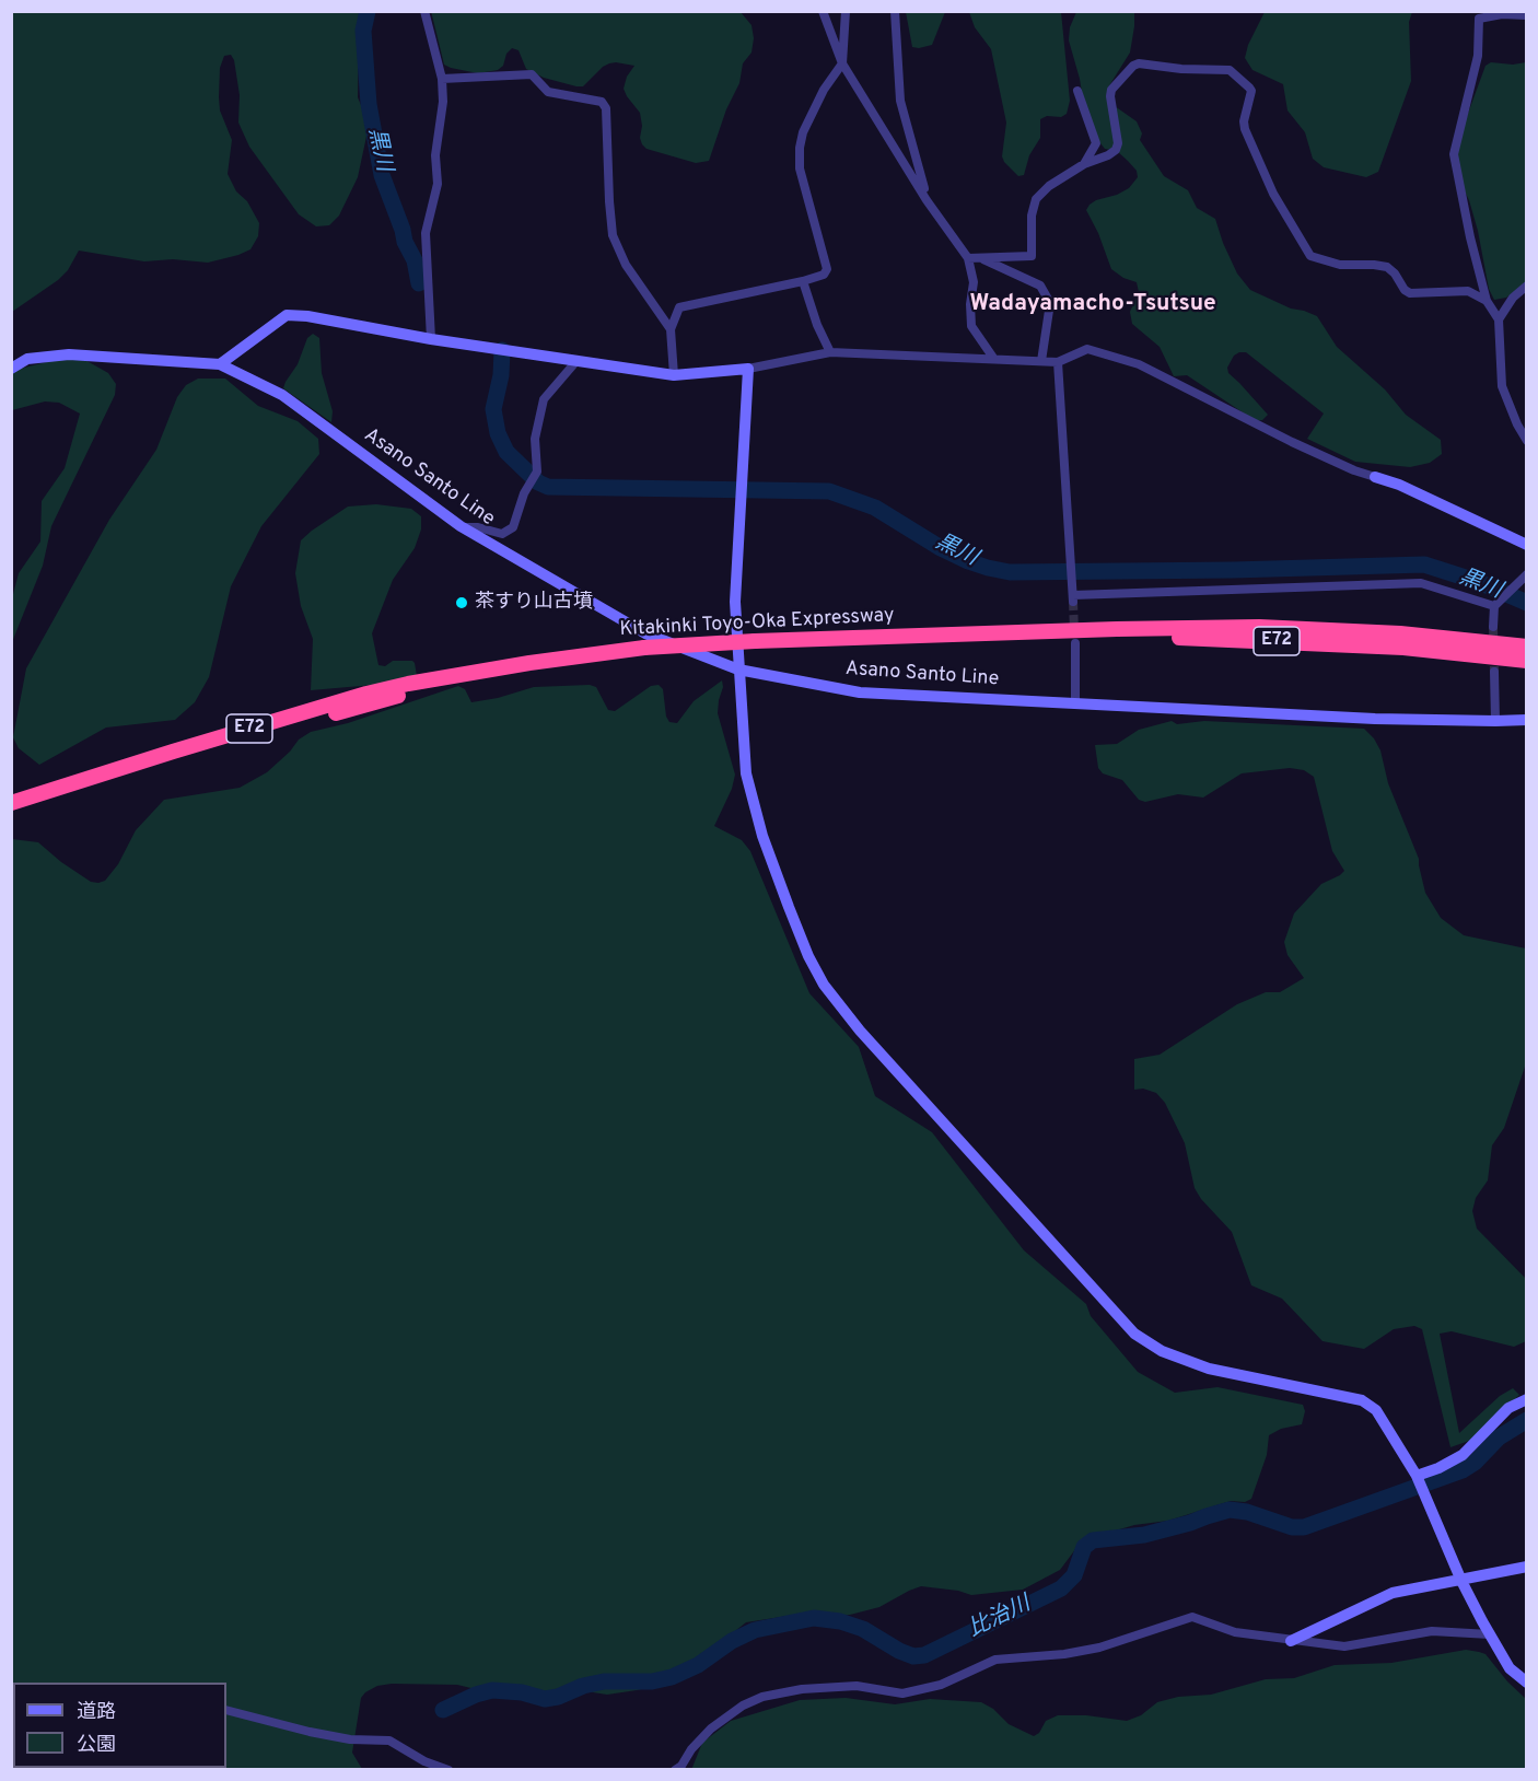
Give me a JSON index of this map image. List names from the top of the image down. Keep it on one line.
{"streets":{"highway":["Kitakinki Toyo-Oka Expressway","E72"],"street":["Asano Santo Line"]},"districts":["Wadayamacho-Tsutsue"],"water":["黒川","比治川"],"places":["茶すり山古墳"],"legend":["道路","公園"]}
